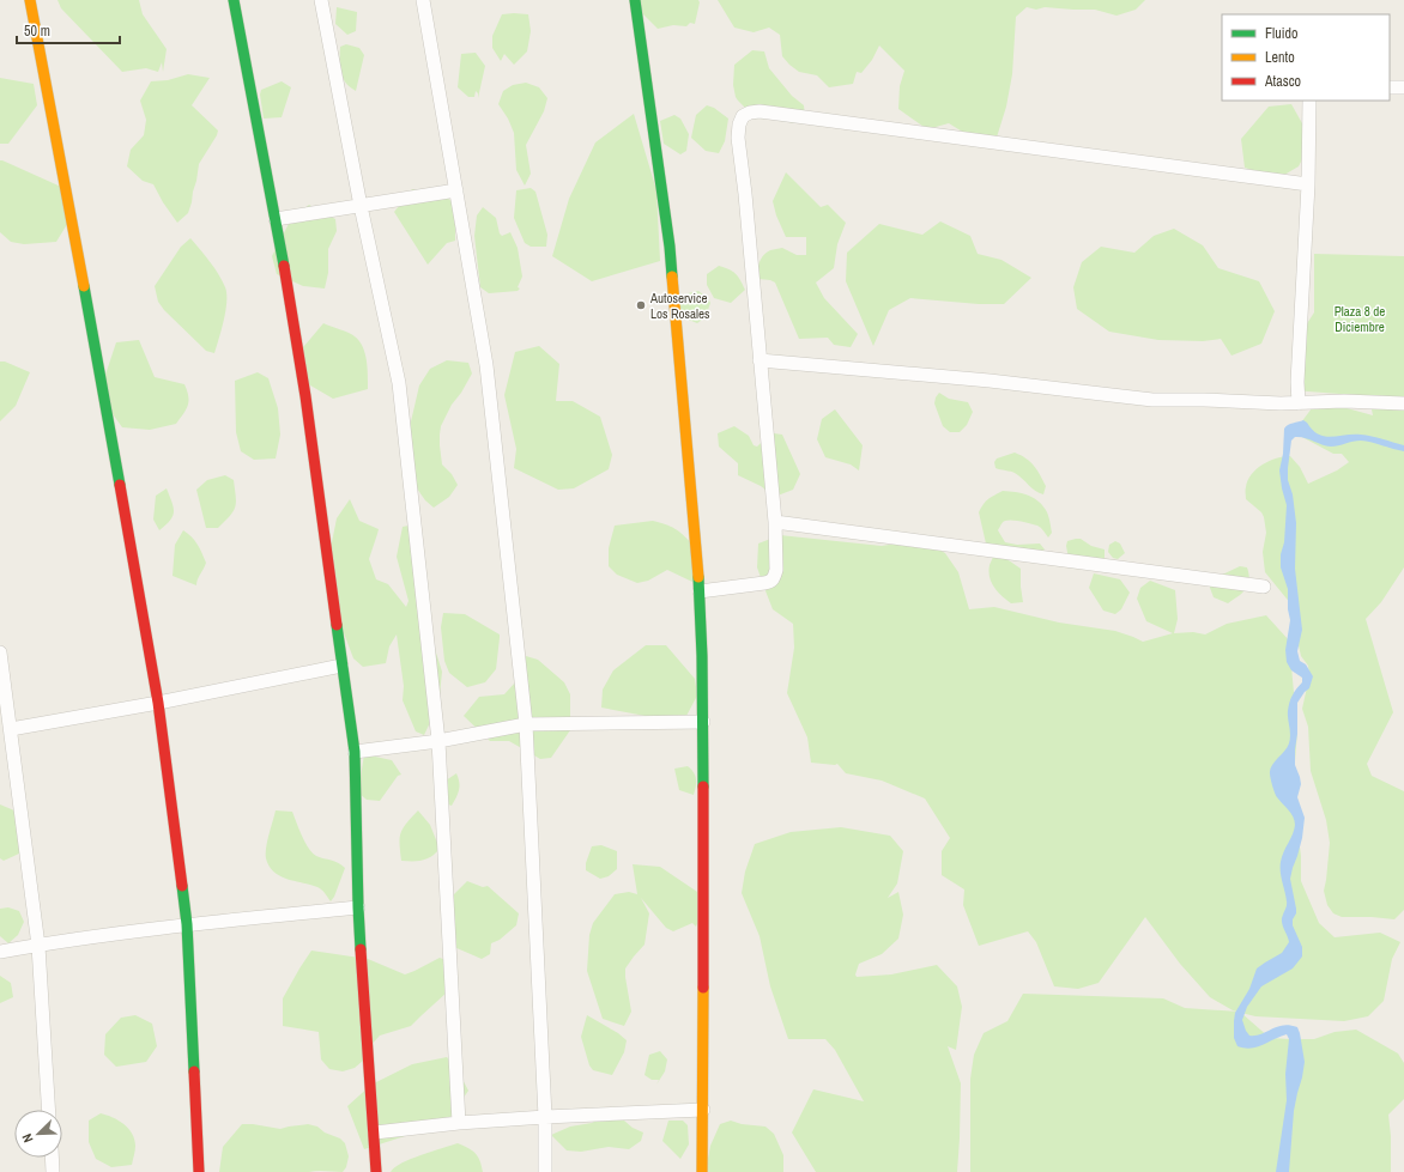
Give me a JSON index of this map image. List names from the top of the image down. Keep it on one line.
{"parks":["Plaza 8 de Diciembre"],"places":["Autoservice Los Rosales"],"legend":["Fluido","Lento","Atasco"],"scale_bar":"50 m","north":"bottom left"}
